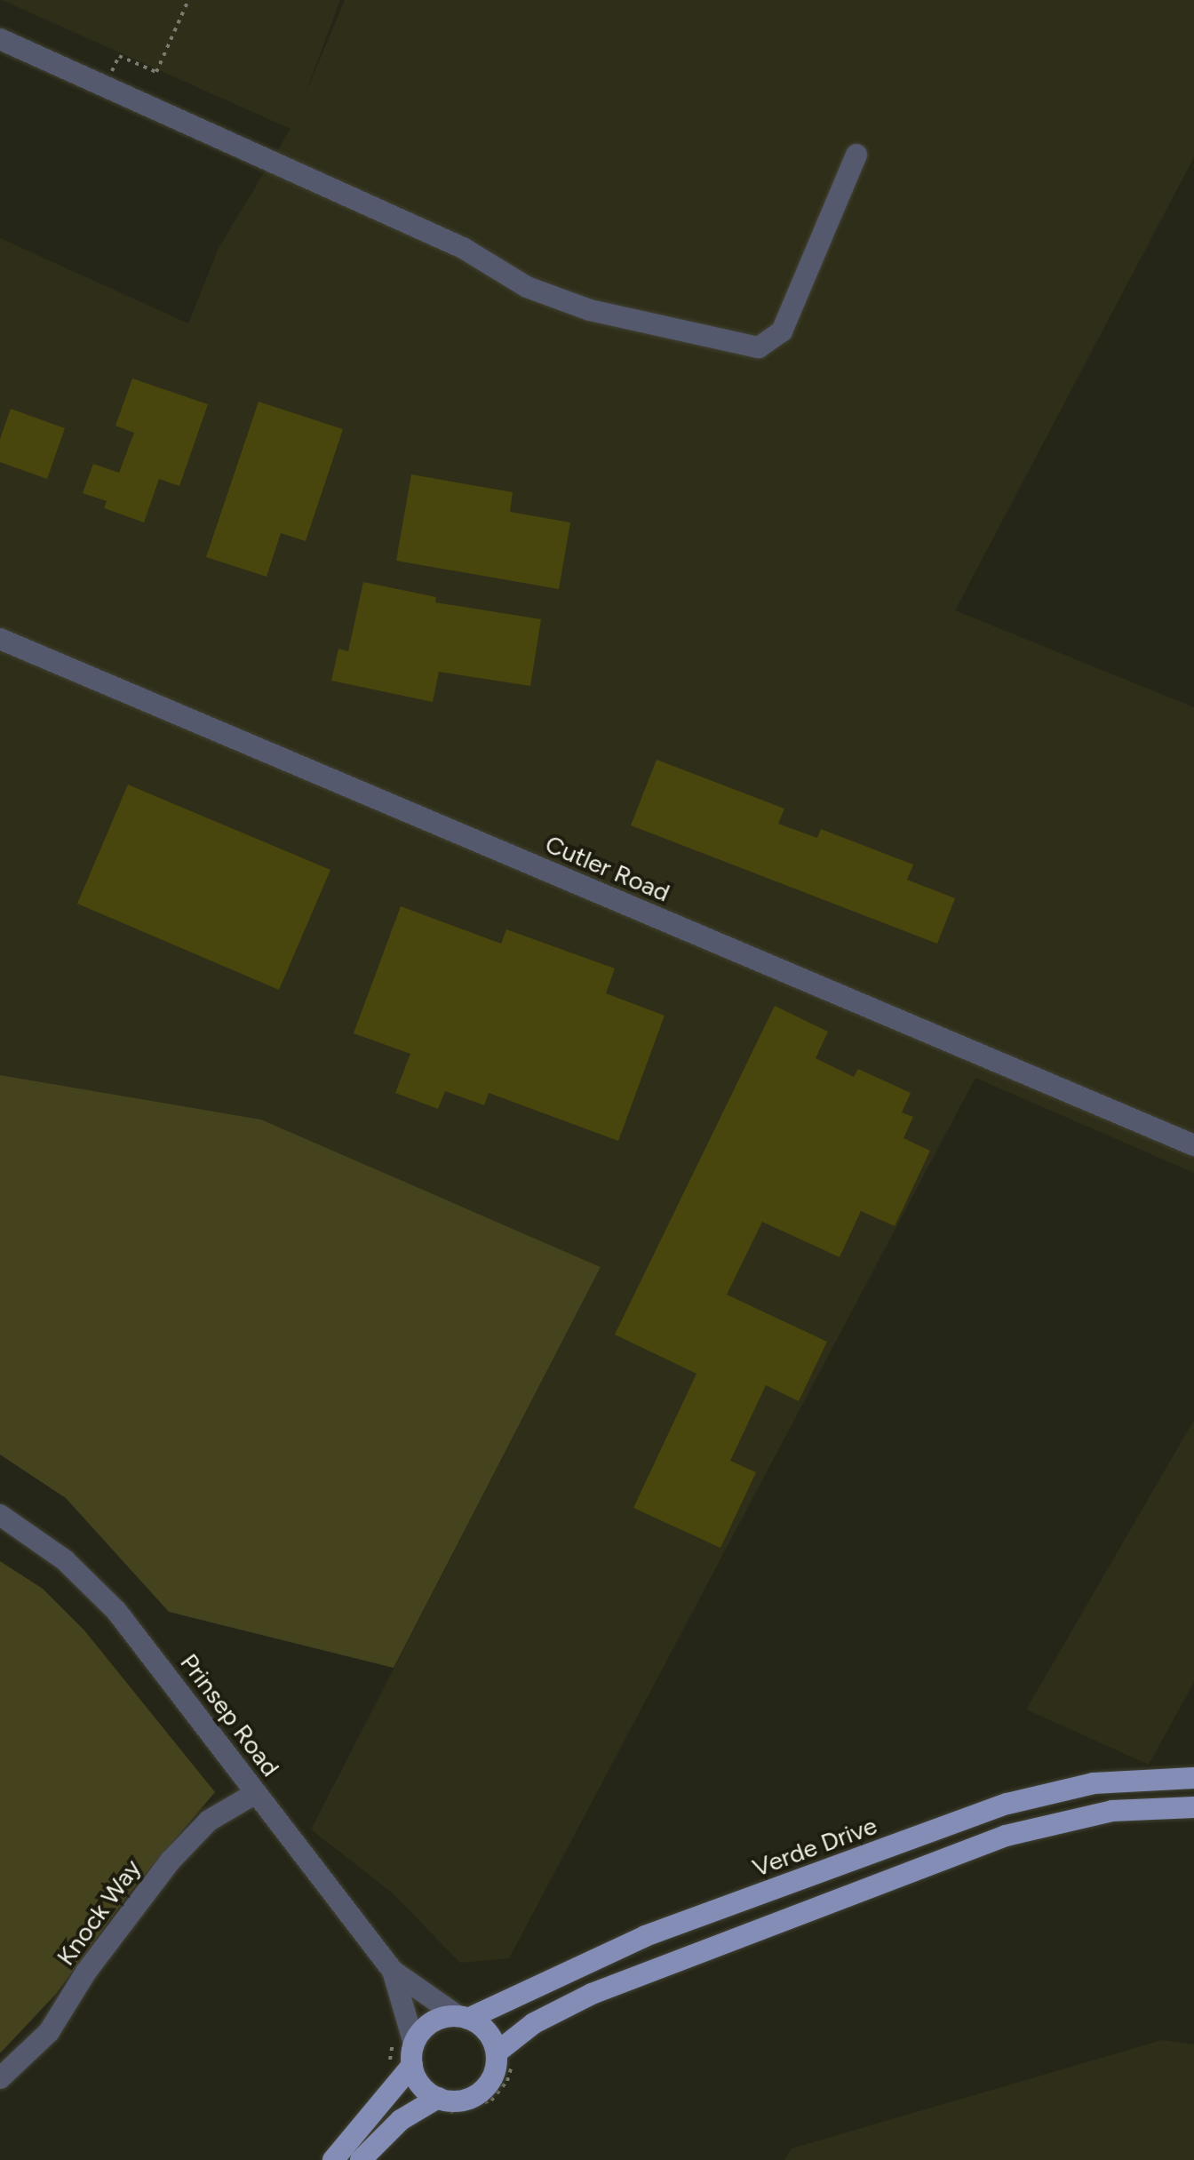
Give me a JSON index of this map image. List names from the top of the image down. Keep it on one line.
{"streets":{"main road":["Verde Drive"],"street":["Cutler Road","Prinsep Road","Knock Way"]},"crossings":[["Prinsep Road","Verde Drive"],["Prinsep Road","Knock Way"]]}
